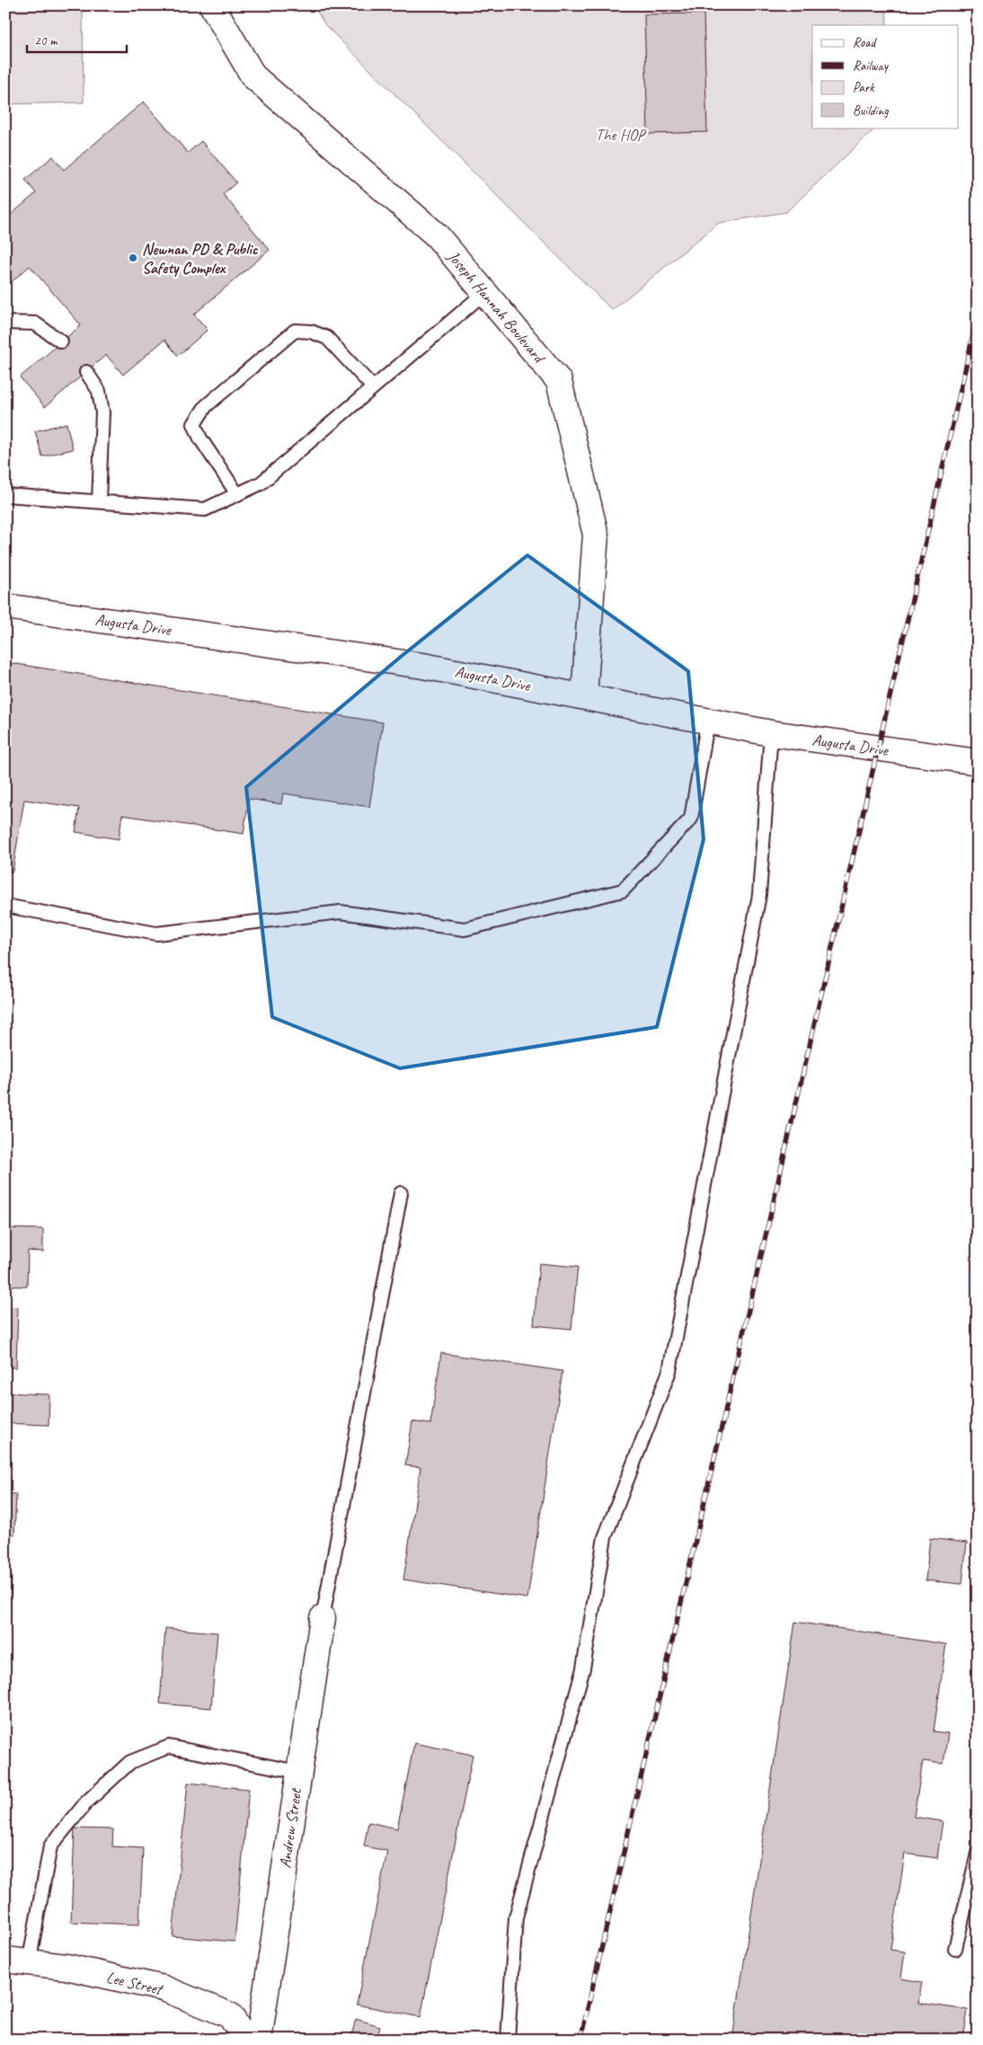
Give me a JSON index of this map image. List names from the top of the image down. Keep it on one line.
{"streets":{"street":["Joseph Hannah Boulevard","Augusta Drive","Andrew Street","Lee Street"]},"crossings":[["Joseph Hannah Boulevard","Augusta Drive"]],"parks":["The HOP"],"places":["Newnan PD & Public Safety Complex"],"legend":["Road","Railway","Park","Building"],"scale_bar":"20 m"}
